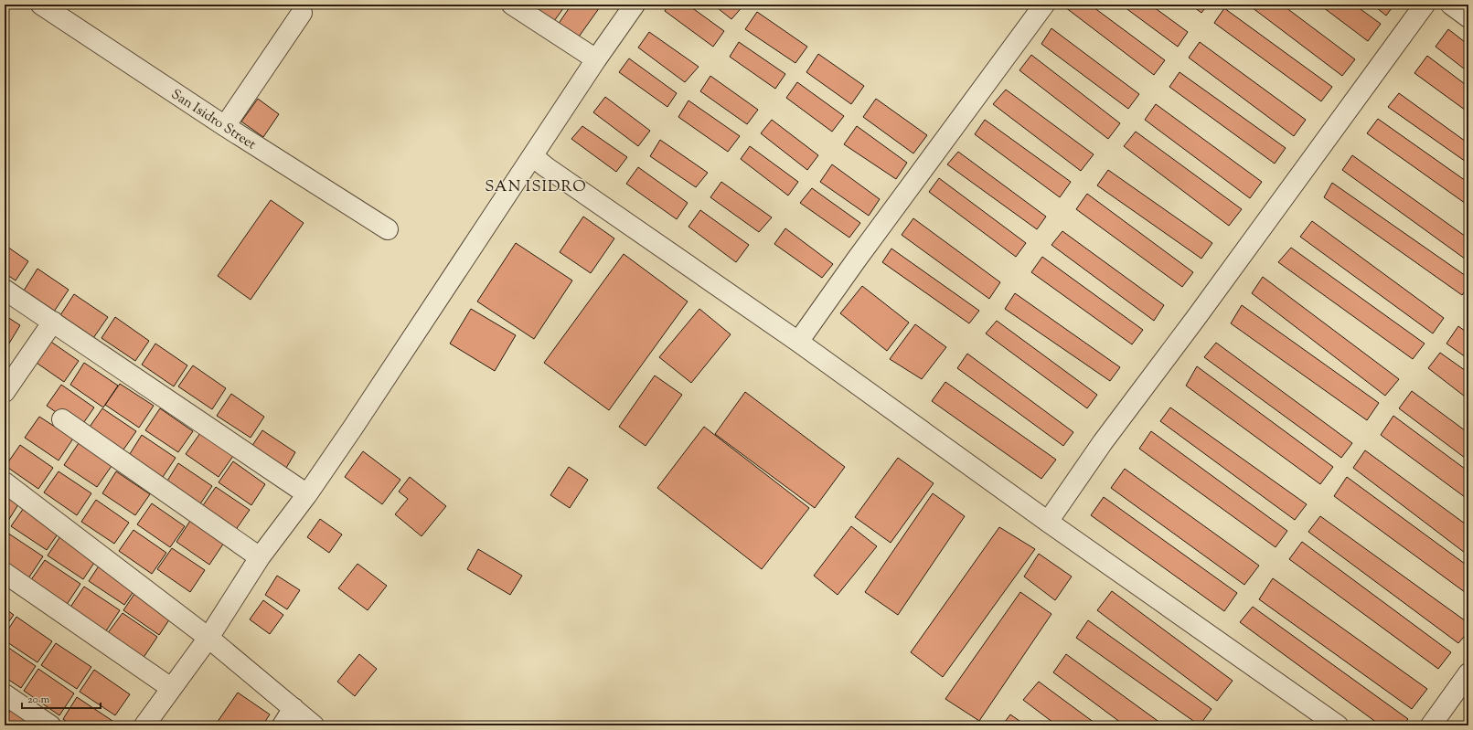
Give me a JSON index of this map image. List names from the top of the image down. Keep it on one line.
{"streets":{"street":["San Isidro Street"]},"districts":["SAN ISIDRO"],"scale_bar":"20 m"}
